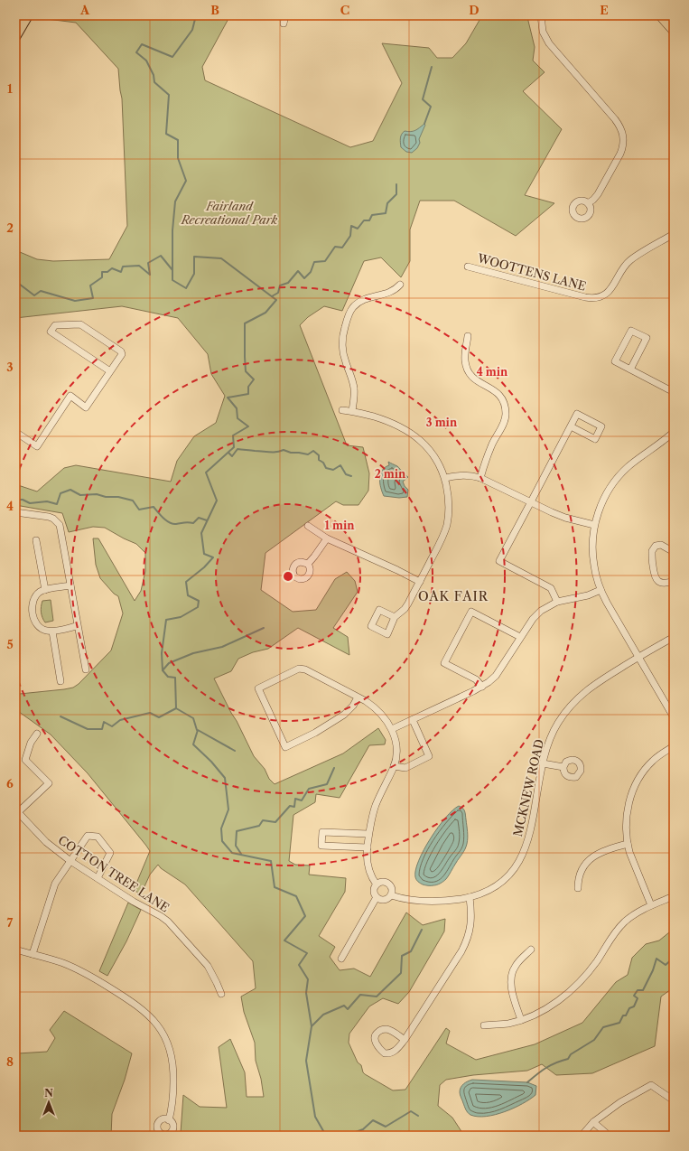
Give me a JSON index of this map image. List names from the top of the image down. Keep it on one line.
{"streets":{"street":["WOOTTENS LANE","MCKNEW ROAD","COTTON TREE LANE"]},"districts":["OAK FAIR"],"parks":["Fairland Recreational Park"],"north":"top","grid":{"columns":["A","B","C","D","E"],"rows":["1","2","3","4","5","6","7","8"]},"rings":["4 min","3 min","2 min","1 min"]}
